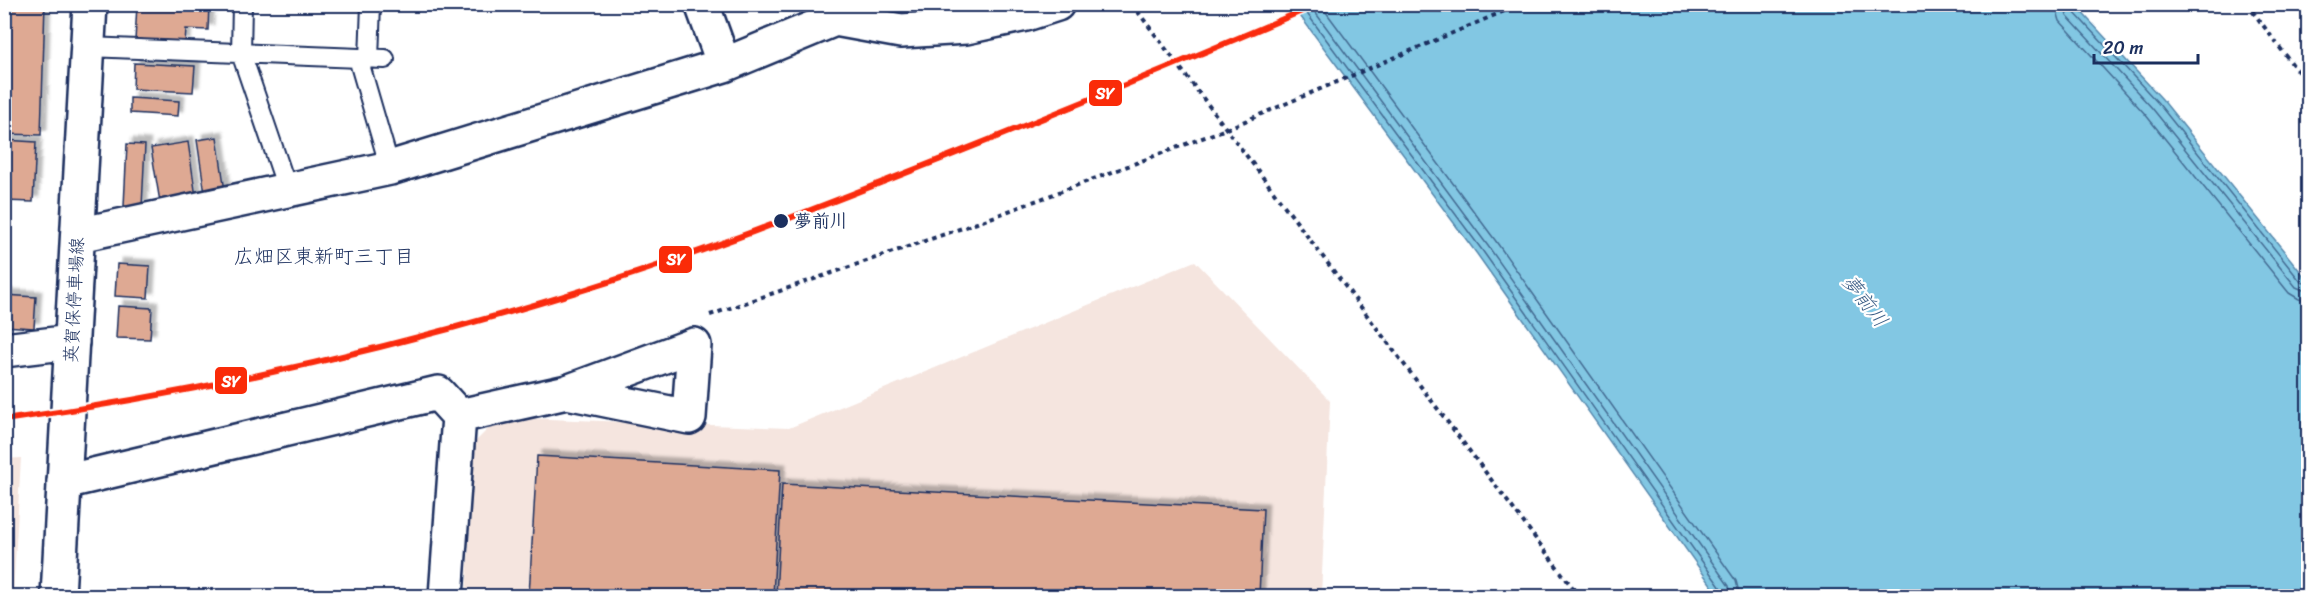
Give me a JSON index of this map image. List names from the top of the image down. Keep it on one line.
{"streets":{"street":["英賀保停車場線"]},"districts":["広畑区東新町三丁目"],"water":["夢前川"],"places":["夢前川"],"lines":["transit line SY"],"scale_bar":"20 m"}
